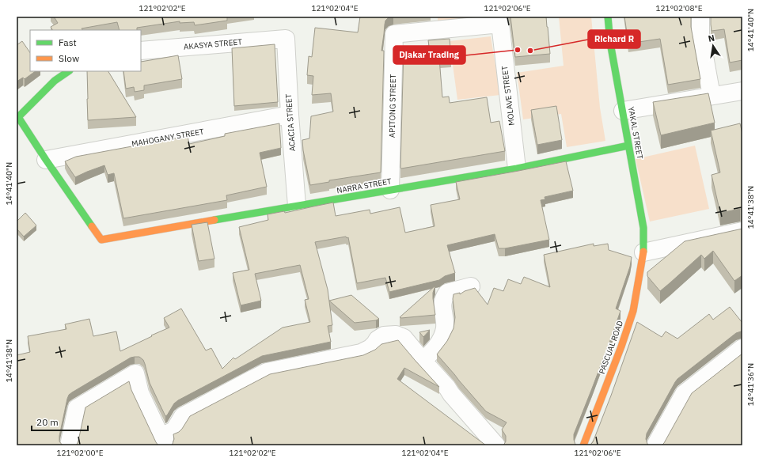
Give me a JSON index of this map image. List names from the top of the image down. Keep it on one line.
{"streets":{"street":["AKASYA STREET","MOLAVE STREET","APITONG STREET","ACACIA STREET","YAKAL STREET","MAHOGANY STREET","NARRA STREET","PASCUAL ROAD"]},"crossings":[["AKASYA STREET","ACACIA STREET"],["MOLAVE STREET","APITONG STREET"],["MOLAVE STREET","NARRA STREET"],["APITONG STREET","NARRA STREET"],["ACACIA STREET","MAHOGANY STREET"],["ACACIA STREET","NARRA STREET"],["YAKAL STREET","NARRA STREET"],["YAKAL STREET","PASCUAL ROAD"],["MAHOGANY STREET","NARRA STREET"]],"places":["Djakar Trading","Richard R"],"legend":["Fast","Slow"],"scale_bar":"20 m","north":"top","coordinates":["121°02'02\"E","121°02'04\"E","121°02'06\"E","121°02'08\"E","14°41'40\"N","14°41'38\"N","14°41'36\"N","121°02'00\"E"]}
